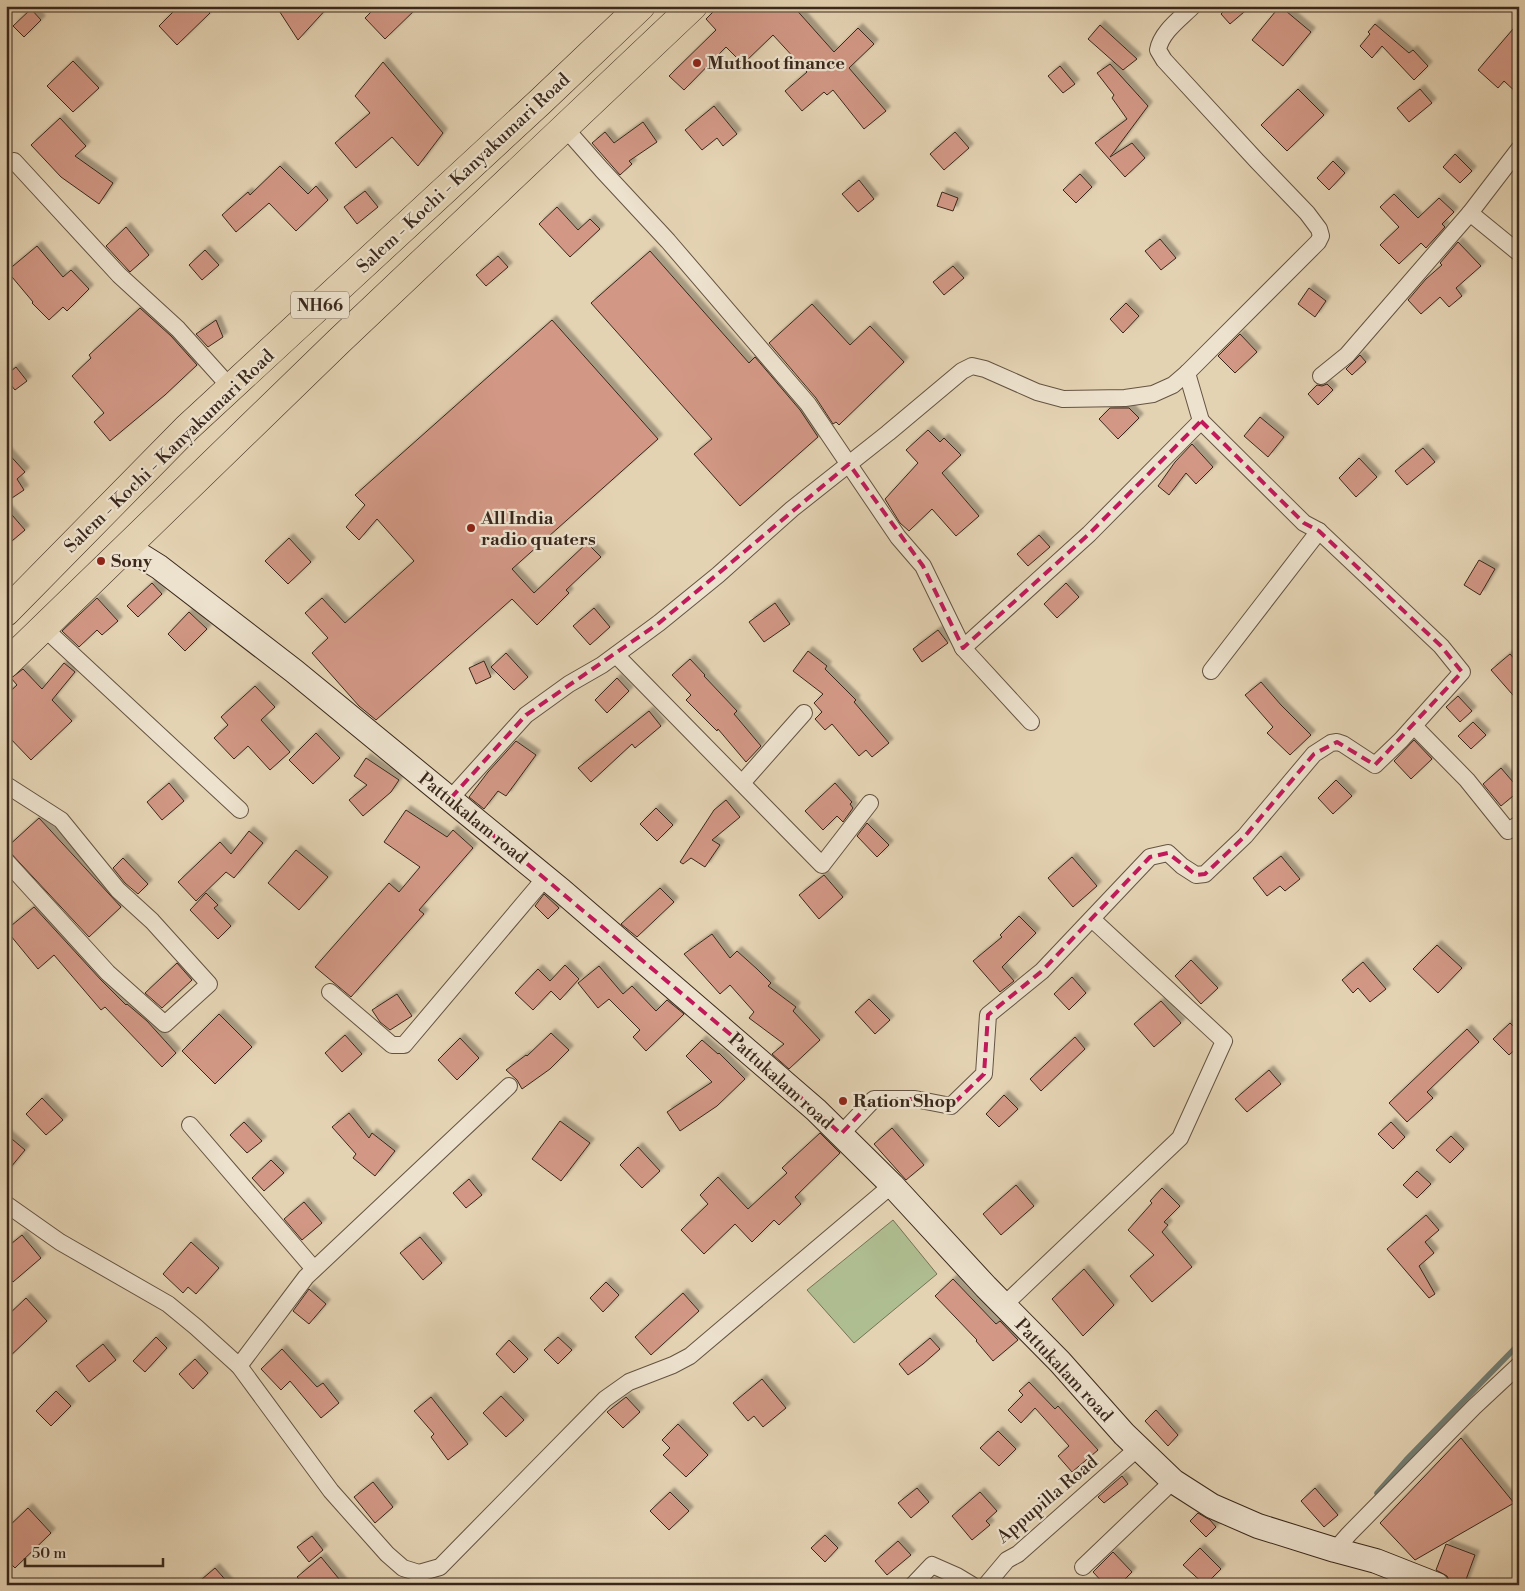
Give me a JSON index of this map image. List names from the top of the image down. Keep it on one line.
{"streets":{"highway":["Salem - Kochi - Kanyakumari Road","NH66"],"main road":["Pattukalam road"],"street":["Appupilla Road"]},"crossings":[["Pattukalam road","Appupilla Road"]],"places":["Muthoot finance","All India radio quaters","Sony","Ration Shop"],"scale_bar":"50 m"}
